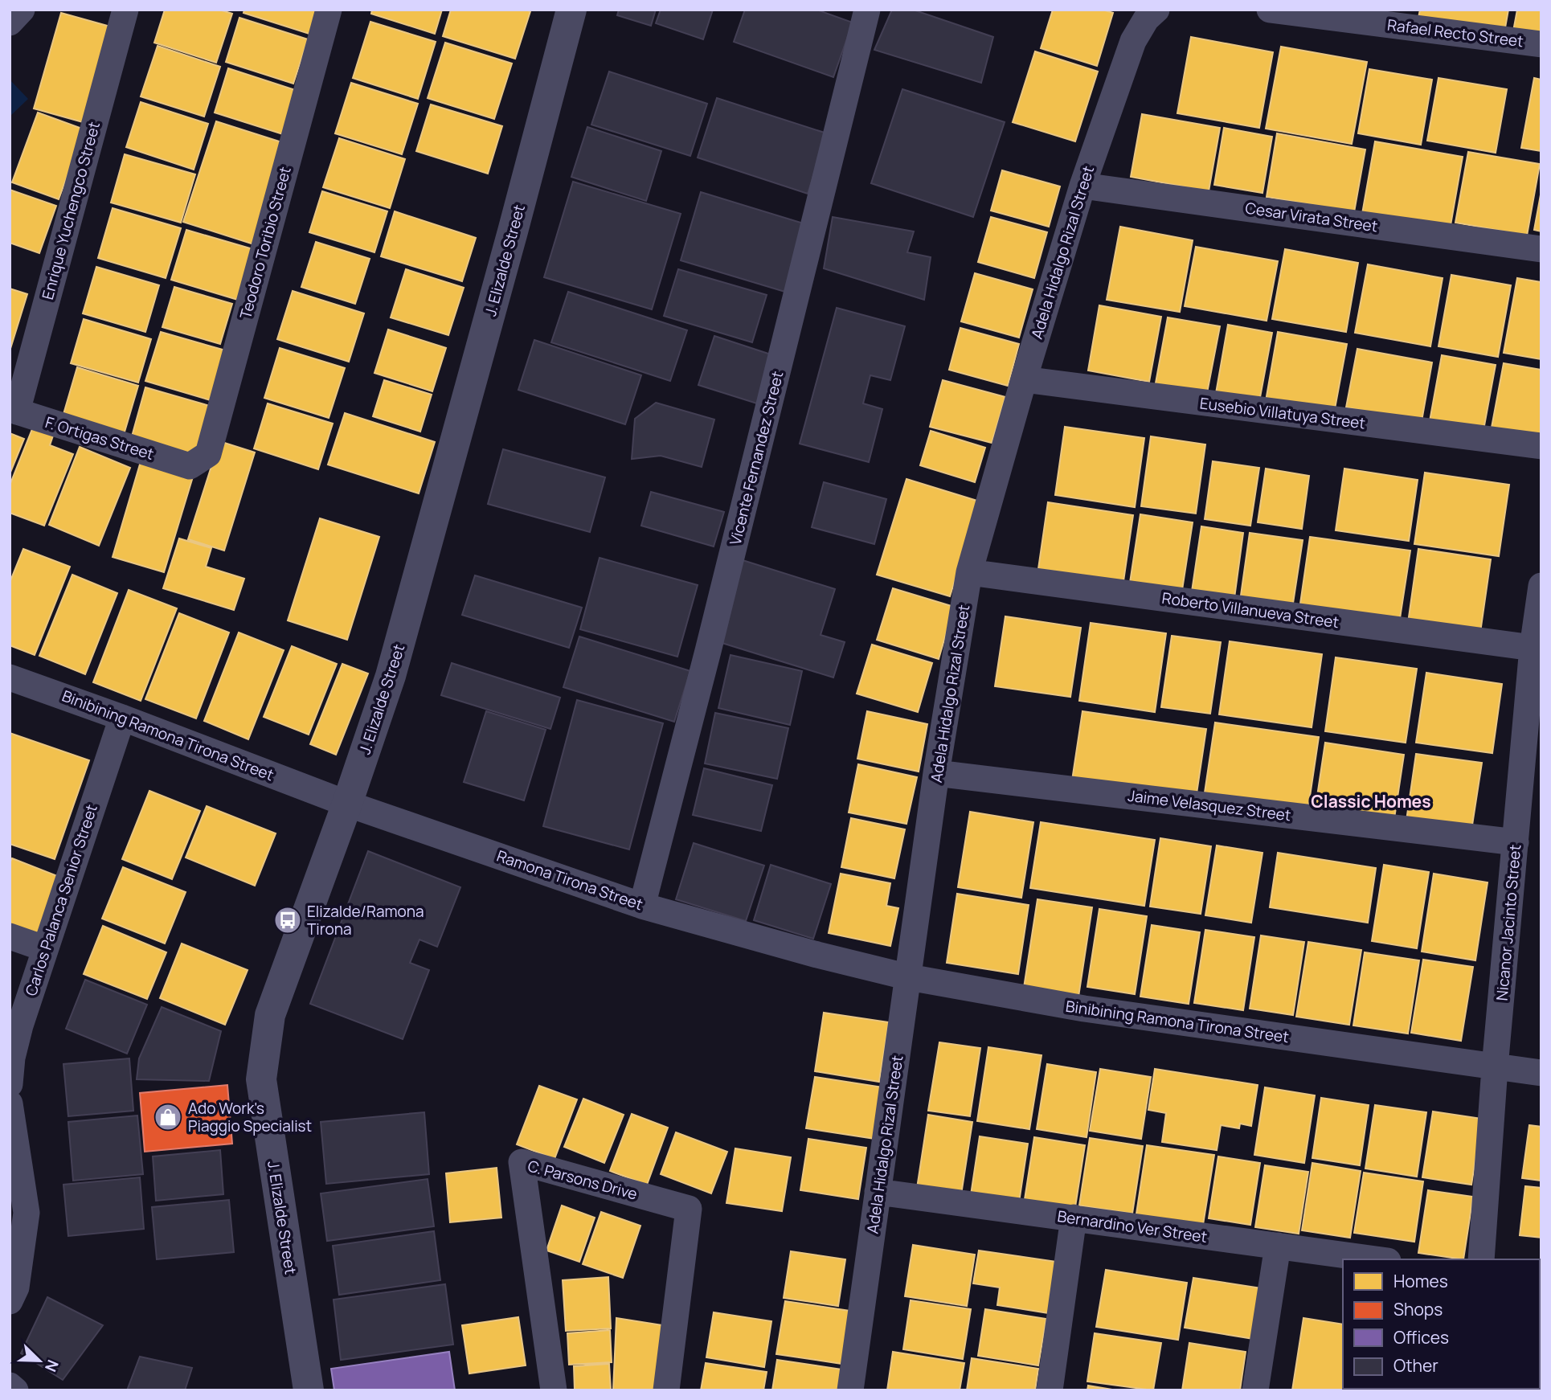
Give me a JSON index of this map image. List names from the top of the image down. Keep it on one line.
{"streets":{"street":["Rafael Recto Street","Enrique Yuchengco Street","Cesar Virata Street","Teodoro Toribio Street","Adela Hidalgo Rizal Street","J. Elizalde Street","Eusebio Villatuya Street","F. Ortigas Street","Vicente Fernandez Street","Roberto Villanueva Street","Binibining Ramona Tirona Street","Jaime Velasquez Street","Ramona Tirona Street","Carlos Palanca Senior Street","Nicanor Jacinto Street","C. Parsons Drive","Bernardino Ver Street"]},"crossings":[["Enrique Yuchengco Street","F. Ortigas Street"],["Cesar Virata Street","Adela Hidalgo Rizal Street"],["Teodoro Toribio Street","F. Ortigas Street"],["Adela Hidalgo Rizal Street","Eusebio Villatuya Street"],["Adela Hidalgo Rizal Street","Roberto Villanueva Street"],["Adela Hidalgo Rizal Street","Binibining Ramona Tirona Street"],["Adela Hidalgo Rizal Street","Jaime Velasquez Street"],["Adela Hidalgo Rizal Street","Bernardino Ver Street"],["J. Elizalde Street","Binibining Ramona Tirona Street"],["J. Elizalde Street","Ramona Tirona Street"],["Vicente Fernandez Street","Ramona Tirona Street"],["Roberto Villanueva Street","Nicanor Jacinto Street"],["Binibining Ramona Tirona Street","Ramona Tirona Street"],["Binibining Ramona Tirona Street","Carlos Palanca Senior Street"],["Binibining Ramona Tirona Street","Nicanor Jacinto Street"],["Jaime Velasquez Street","Nicanor Jacinto Street"]],"districts":["Classic Homes"],"places":{"bus stop":["Elizalde/Ramona Tirona"],"shop":["Ado Work's Piaggio Specialist"]},"legend":["Homes","Shops","Offices","Other"],"north":"bottom right"}
